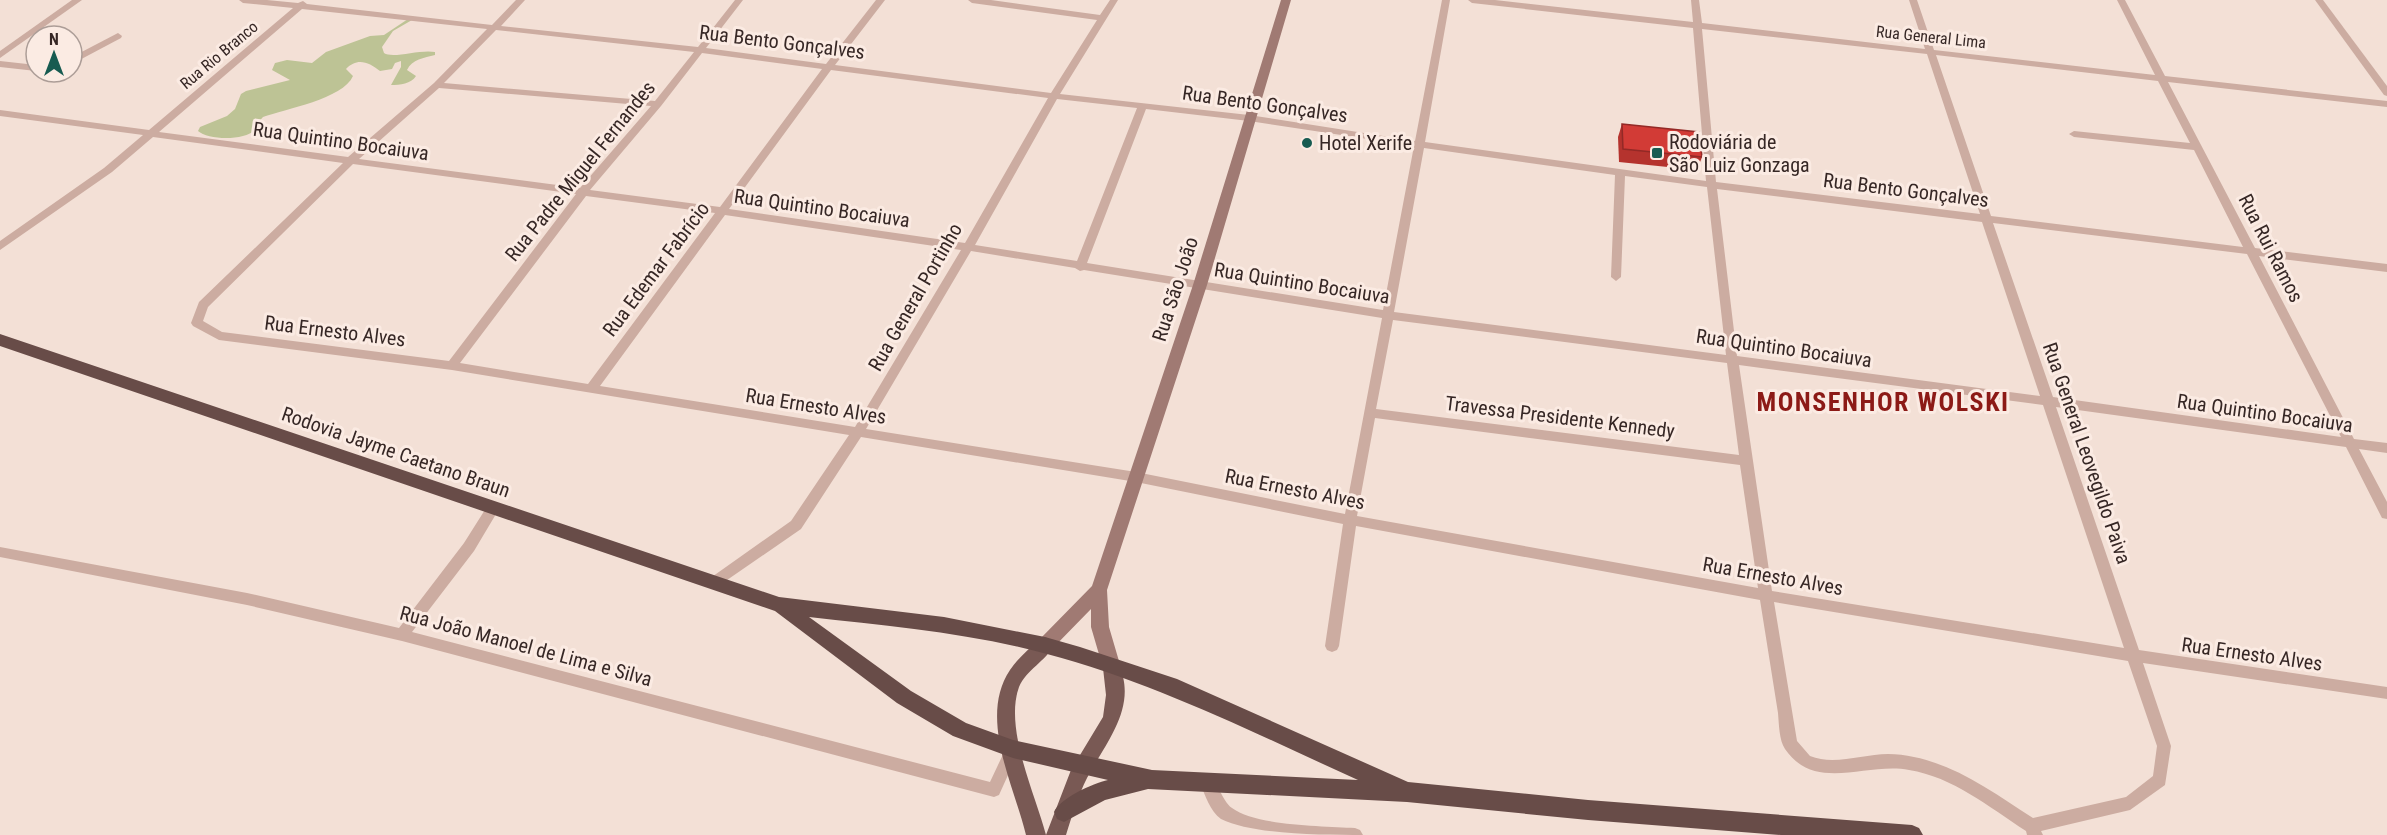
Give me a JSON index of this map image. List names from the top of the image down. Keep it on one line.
{"streets":{"highway":["Rodovia Jayme Caetano Braun"],"main road":["Rua São João"],"street":["Rua General Lima","Rua Bento Gonçalves","Rua Rio Branco","Rua Quintino Bocaiuva","Rua Padre Miguel Fernandes","Rua Rui Ramos","Rua Edemar Fabrício","Rua General Portinho","Rua Ernesto Alves","Travessa Presidente Kennedy","Rua General Leovegildo Paiva","Rua João Manoel de Lima e Silva"]},"crossings":[["Rua General Lima","Rua Rui Ramos"],["Rua General Lima","Rua General Leovegildo Paiva"],["Rua Bento Gonçalves","Rua Rio Branco"],["Rua Bento Gonçalves","Rua Padre Miguel Fernandes"],["Rua Bento Gonçalves","Rua Rui Ramos"],["Rua Bento Gonçalves","Rua Edemar Fabrício"],["Rua Bento Gonçalves","Rua São João"],["Rua Bento Gonçalves","Rua General Portinho"],["Rua Bento Gonçalves","Rua General Leovegildo Paiva"],["Rua Rio Branco","Rua Quintino Bocaiuva"],["Rua Quintino Bocaiuva","Rua Padre Miguel Fernandes"],["Rua Quintino Bocaiuva","Rua Rui Ramos"],["Rua Quintino Bocaiuva","Rua Edemar Fabrício"],["Rua Quintino Bocaiuva","Rua São João"],["Rua Quintino Bocaiuva","Rua General Portinho"],["Rua Quintino Bocaiuva","Rua Ernesto Alves"],["Rua Quintino Bocaiuva","Rua General Leovegildo Paiva"],["Rua Padre Miguel Fernandes","Rua Ernesto Alves"],["Rua Edemar Fabrício","Rua Ernesto Alves"],["Rua São João","Rua Ernesto Alves"],["Rua São João","Rodovia Jayme Caetano Braun"],["Rua São João","Rua João Manoel de Lima e Silva"],["Rua General Portinho","Rua Ernesto Alves"],["Rua General Portinho","Rodovia Jayme Caetano Braun"],["Rua Ernesto Alves","Rua General Leovegildo Paiva"],["Rodovia Jayme Caetano Braun","Rua João Manoel de Lima e Silva"]],"districts":["MONSENHOR WOLSKI"],"places":{"other":["Hotel Xerife"],"transit":["Rodoviária de São Luiz Gonzaga"]},"north":"top"}
